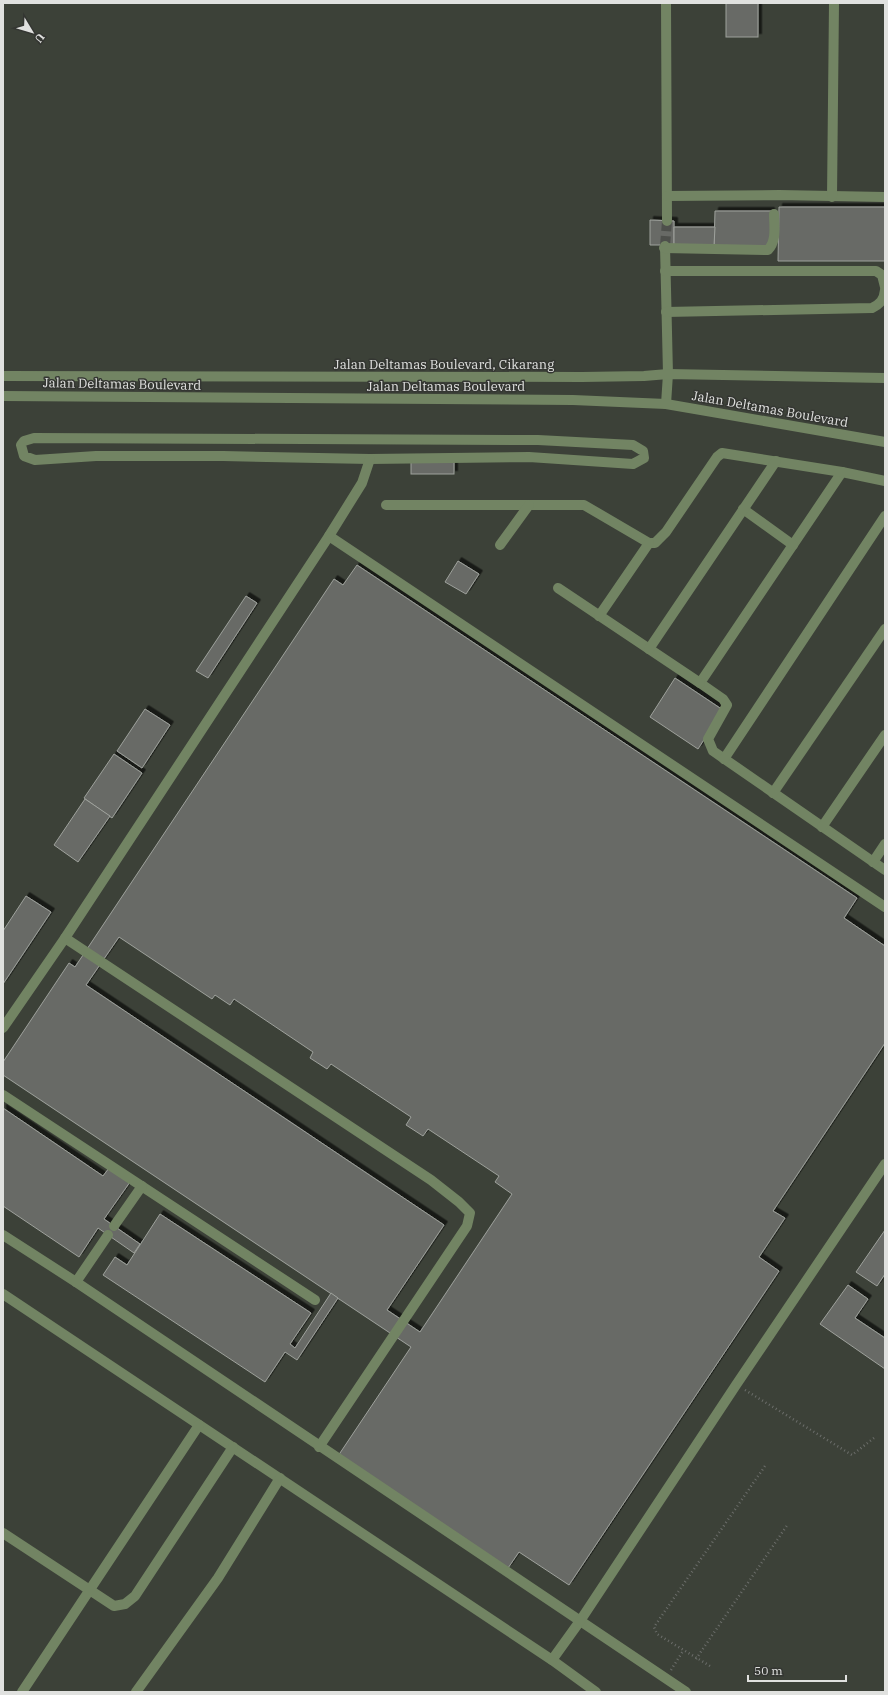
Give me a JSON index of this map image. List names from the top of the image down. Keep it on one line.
{"streets":{"street":["Jalan Deltamas Boulevard, Cikarang","Jalan Deltamas Boulevard"]},"scale_bar":"50 m","north":"bottom right"}
